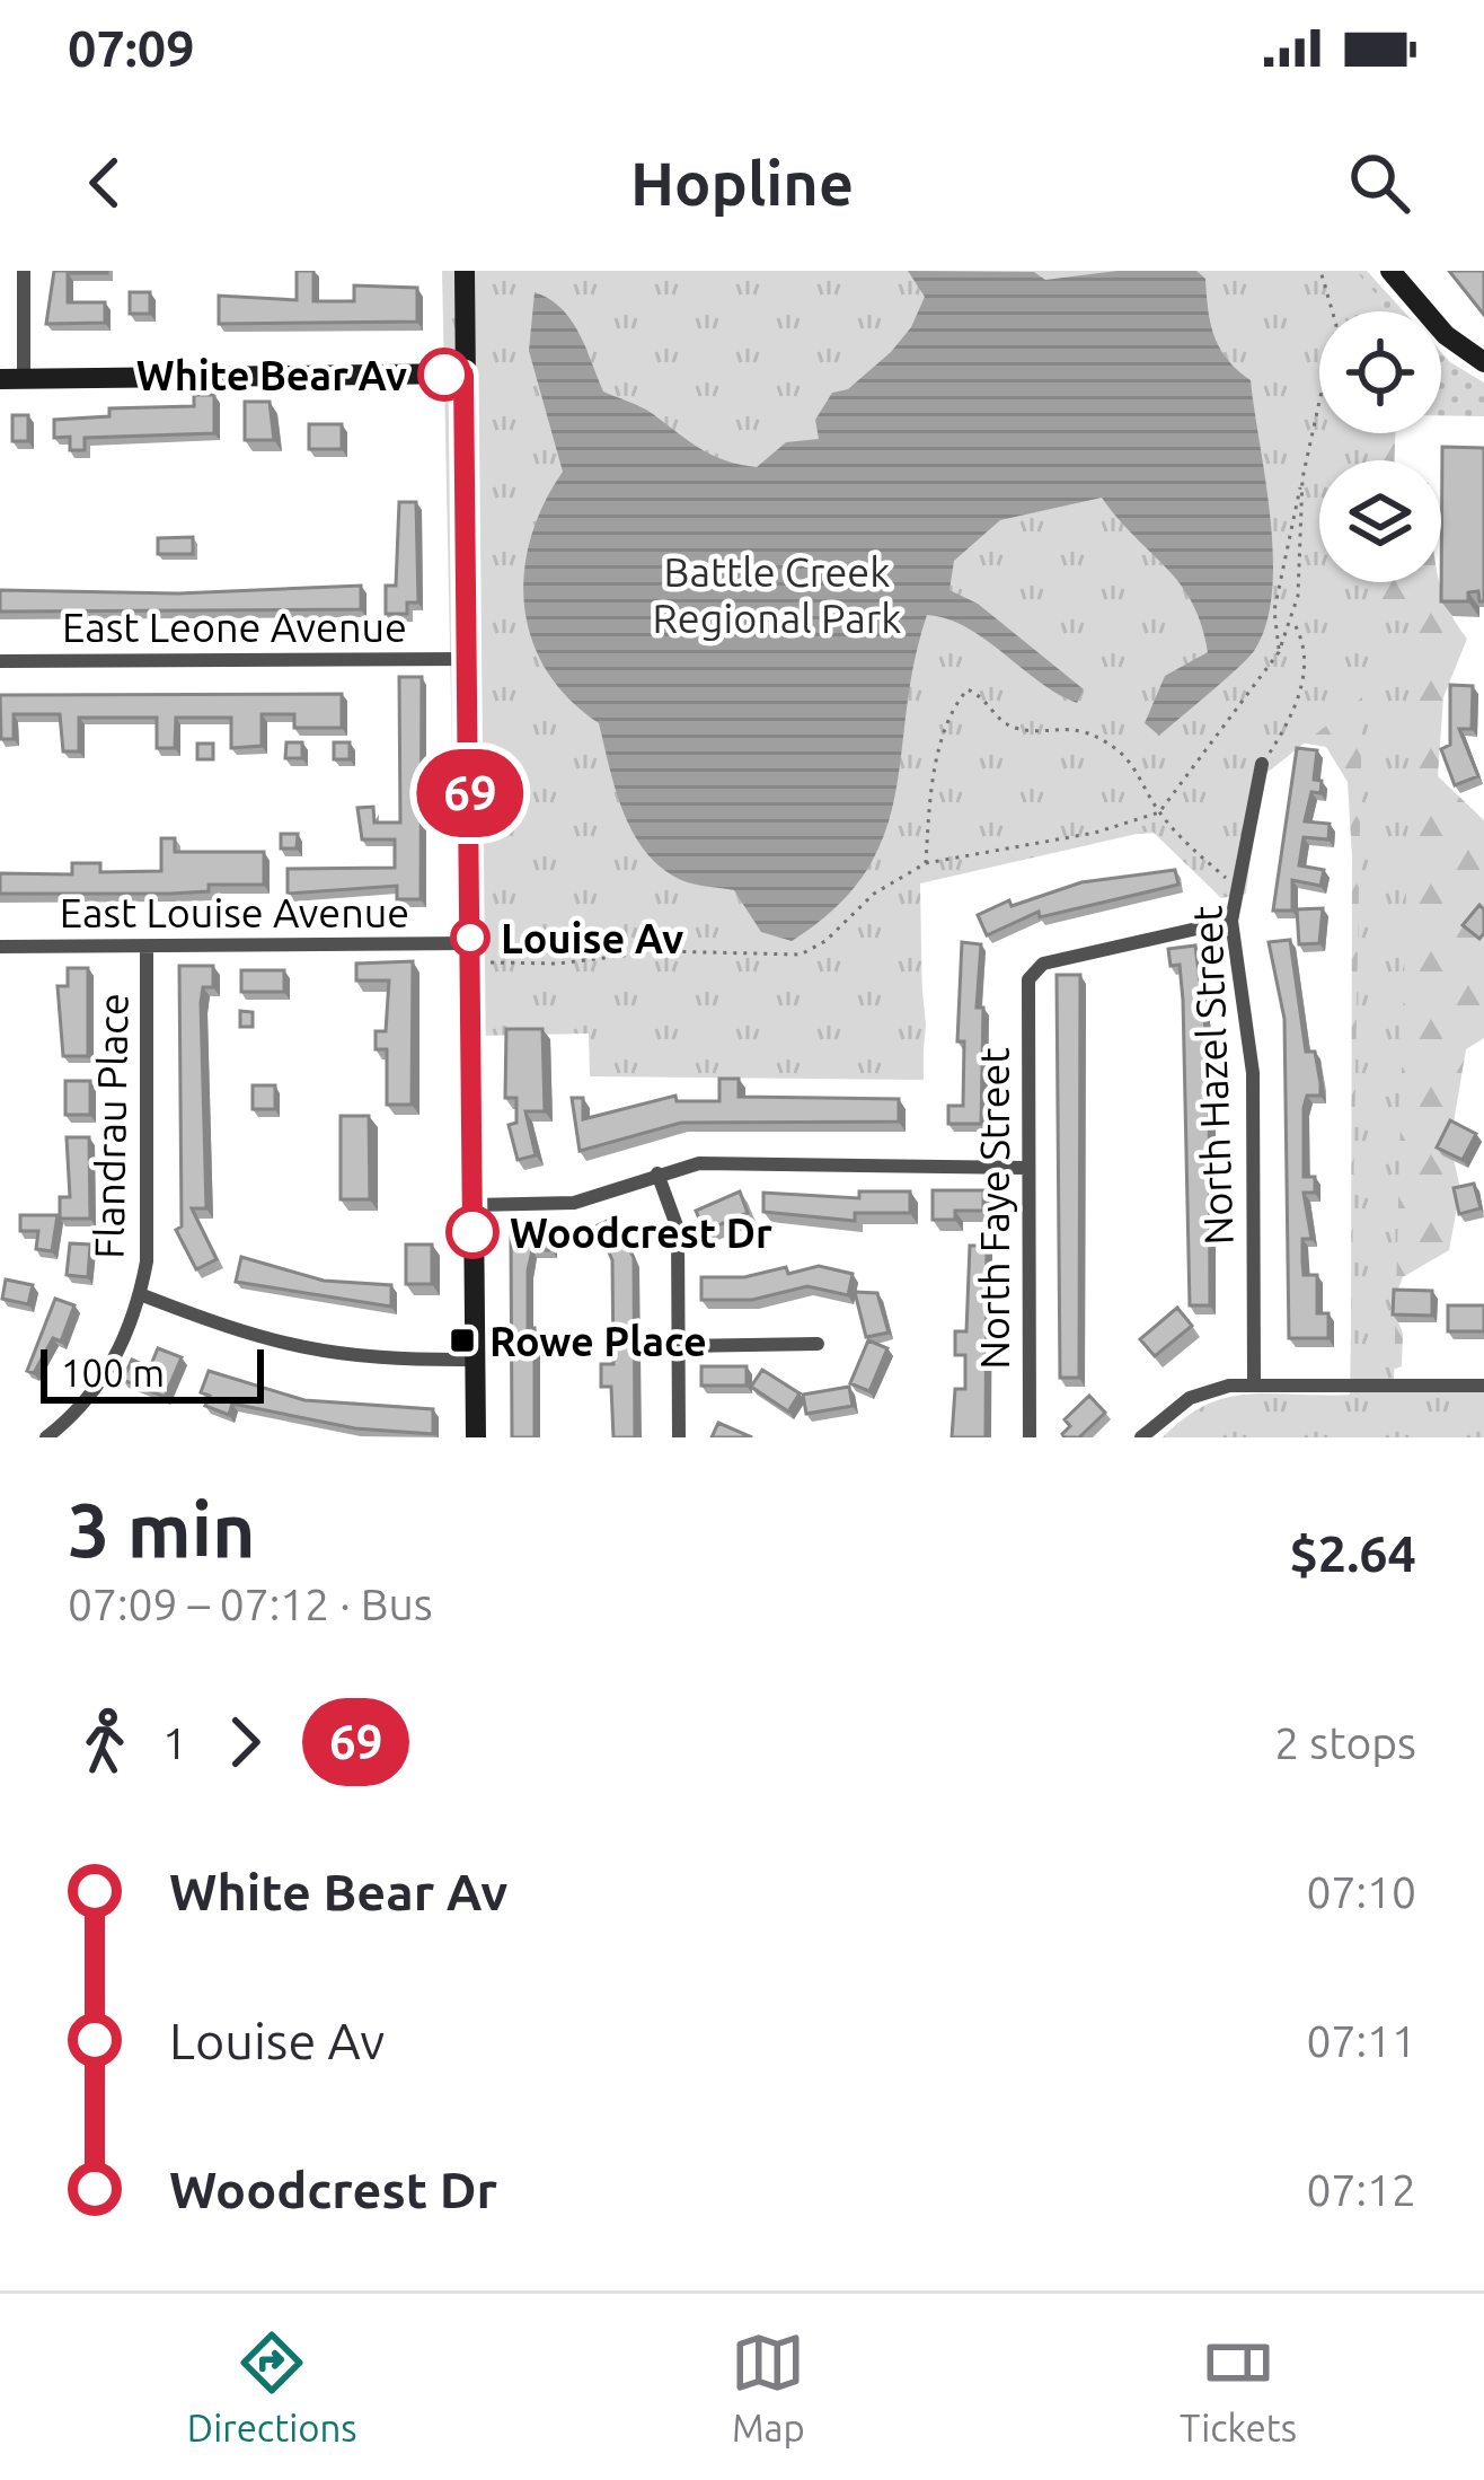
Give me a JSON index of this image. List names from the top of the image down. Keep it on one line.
{"streets":{"street":["East Leone Avenue","East Louise Avenue","North Hazel Street","Flandrau Place","North Faye Street"]},"crossings":[["East Louise Avenue","Flandrau Place"],["North Hazel Street","North Faye Street"]],"parks":["Battle Creek Regional Park"],"places":{"other":["White Bear Av","Louise Av","Woodcrest Dr"],"transit":["Rowe Place"]},"lines":["bus line 69"],"scale_bar":"100 m","page":{"status":"07:09","header":"Hopline","on_map":"69","scale":"100 m","heading":["3 min","07:09 – 07:12 · Bus","$2.64"],"legs":["1","69","2 stops"],"list":[{"name":"White Bear Av","value":"07:10"},{"name":"Louise Av","value":"07:11"},{"name":"Woodcrest Dr","value":"07:12"}],"tabs":["Directions","Map","Tickets"]}}
